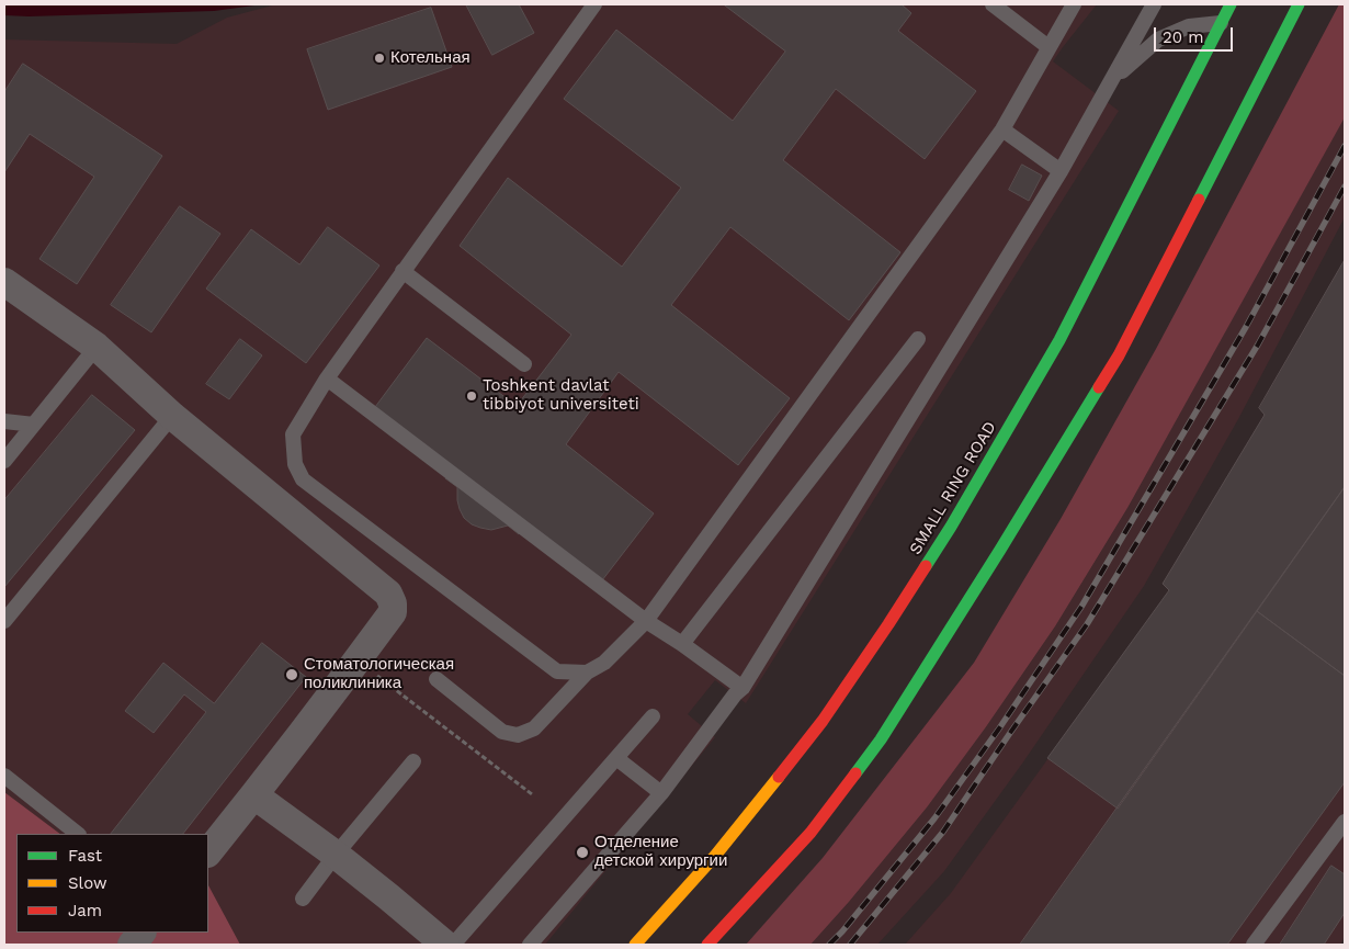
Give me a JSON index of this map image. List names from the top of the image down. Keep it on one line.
{"streets":{"highway":["SMALL RING ROAD"]},"places":["Котельная","Toshkent davlat tibbiyot universiteti","Стоматологическая поликлиника","Отделение детской хирургии"],"legend":["Fast","Slow","Jam"],"scale_bar":"20 m"}
